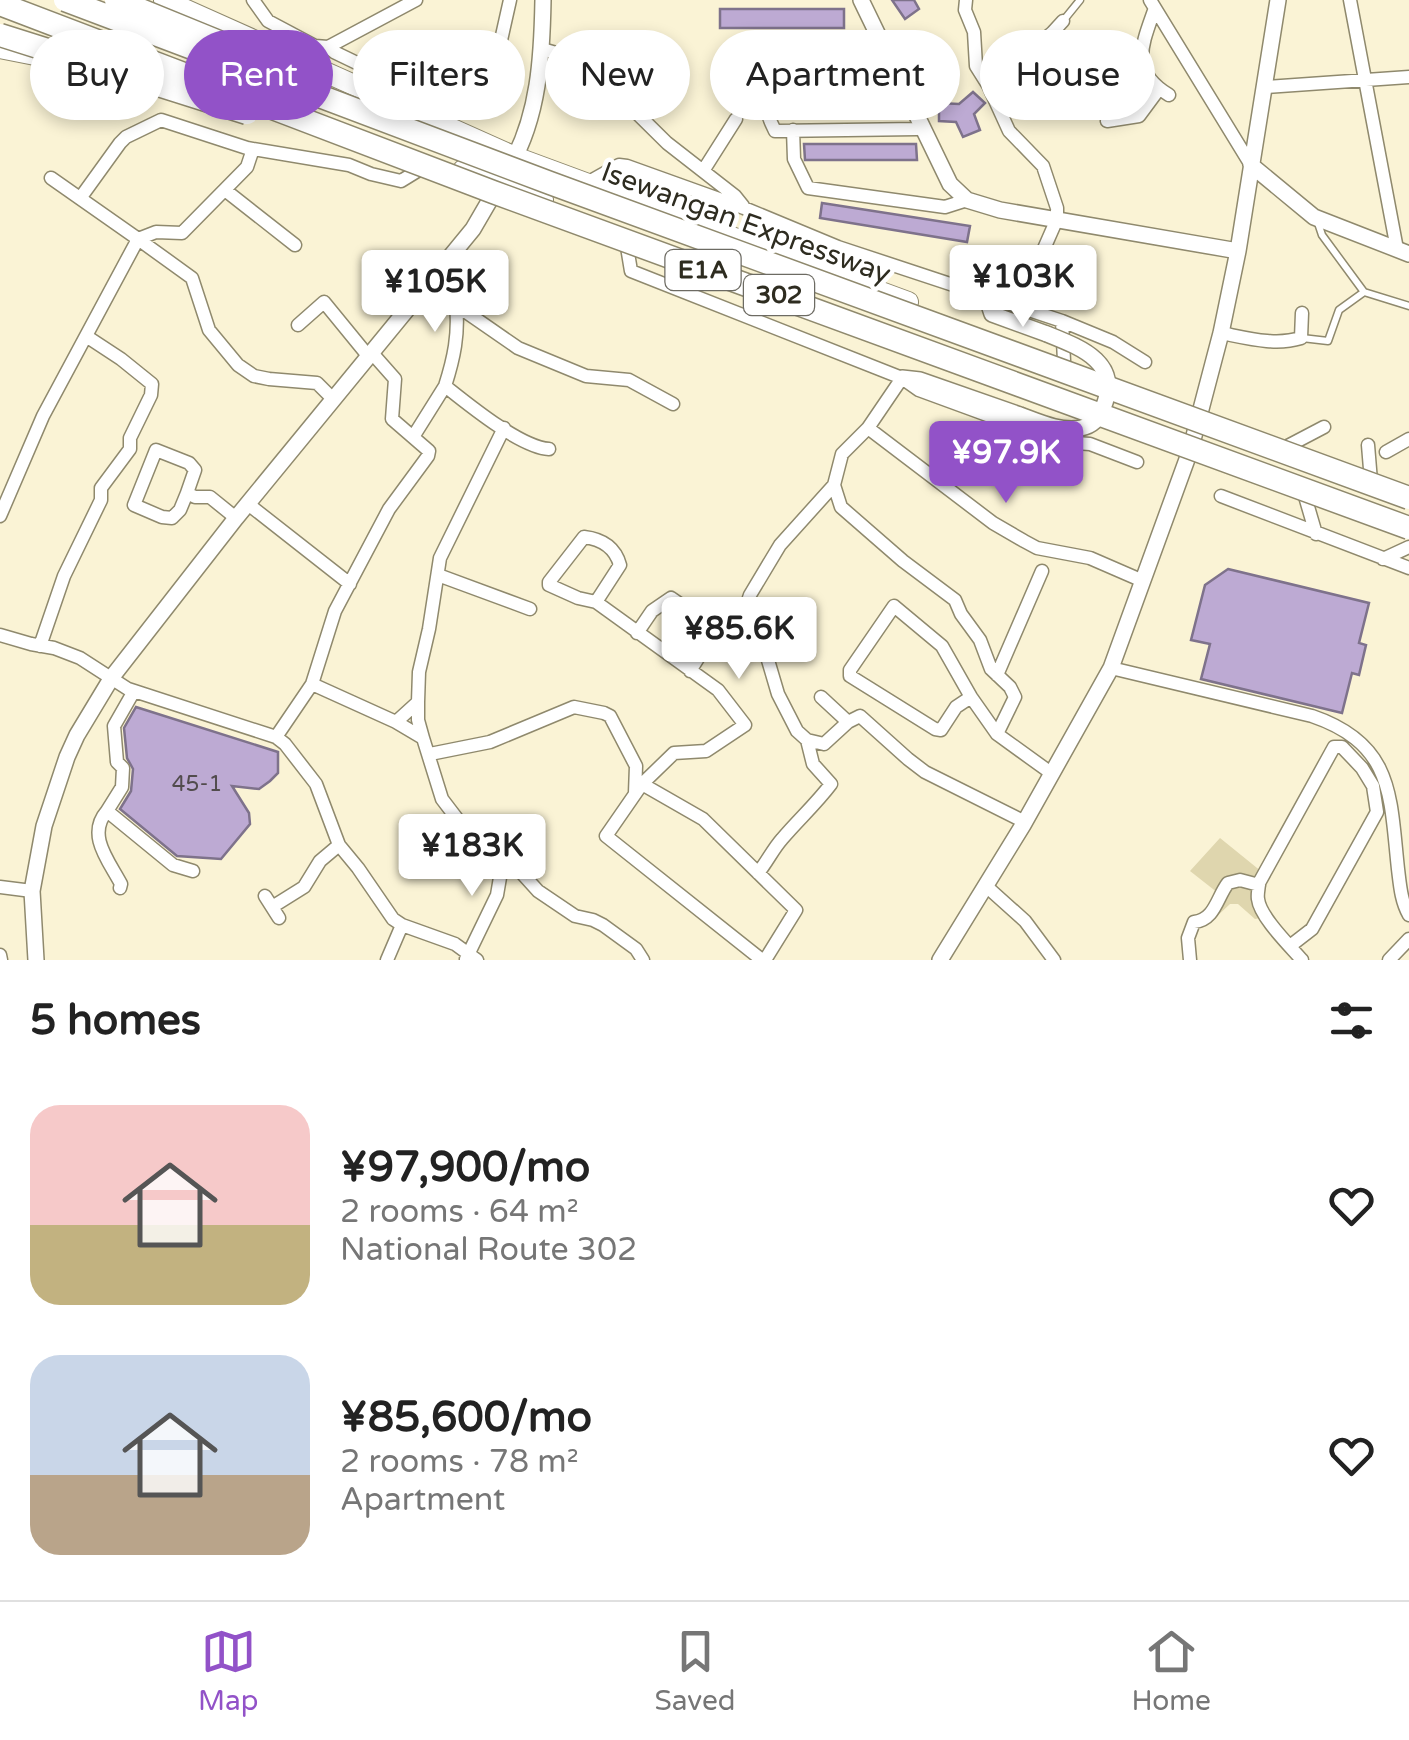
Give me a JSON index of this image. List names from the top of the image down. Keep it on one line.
{"streets":{"highway":["Isewangan Expressway","E1A","302"]},"crossings":[["Isewangan Expressway","302"]],"house_numbers":["45-1"],"page":{"chip":["Buy","Rent","Filters","New","Apartment","House"],"price":["¥103K","¥105K","¥97.9K","¥85.6K","¥183K"],"heading":"5 homes","list":[{"name":"¥97,900/mo","note":"2 rooms · 64 m² · National Route 302"},{"name":"¥85,600/mo","note":"2 rooms · 78 m² · Apartment"}],"tabs":["Map","Saved","Home"]}}
